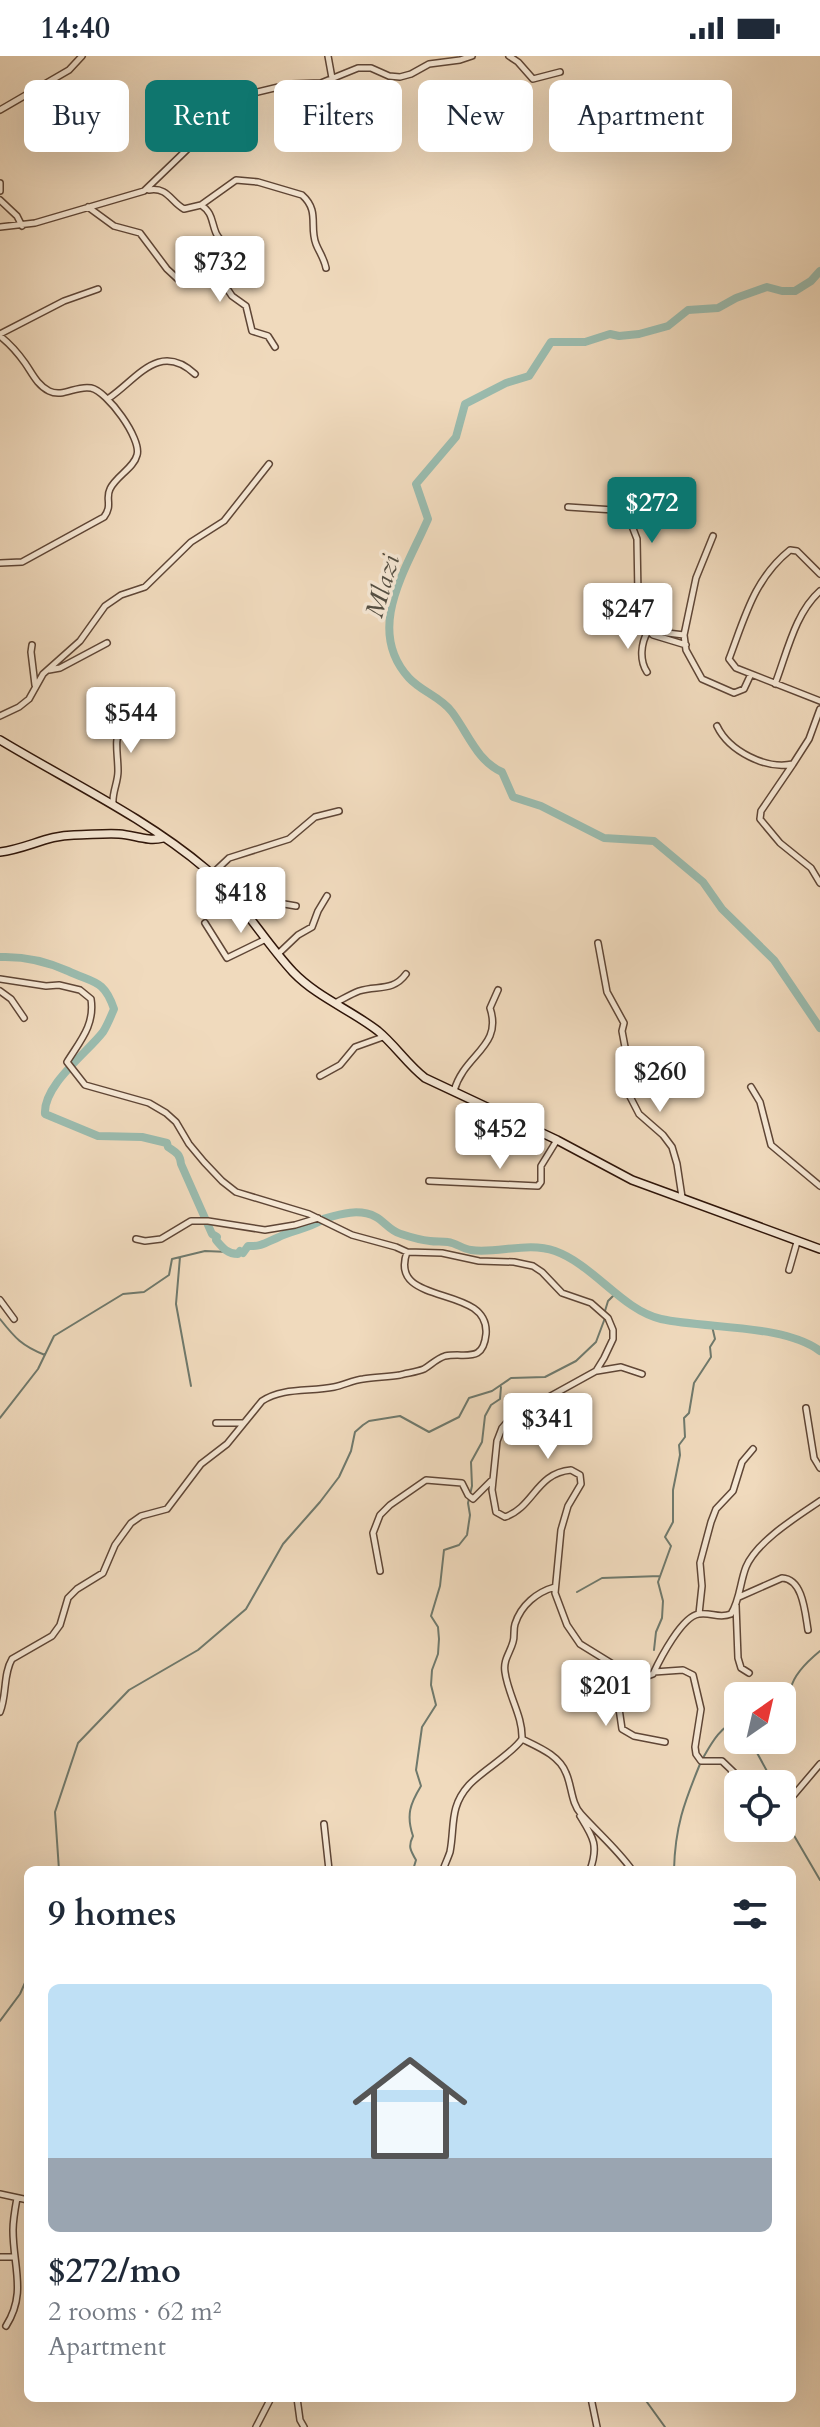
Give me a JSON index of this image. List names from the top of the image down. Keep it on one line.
{"water":["Mlazi"],"north":"top right","page":{"status":"14:40","chip":["Buy","Rent","Filters","New","Apartment"],"price":["$732","$272","$247","$544","$418","$260","$452","$341","$201"],"heading":"9 homes","list":[{"name":"$272/mo","note":"2 rooms · 62 m² · Apartment"}]}}
